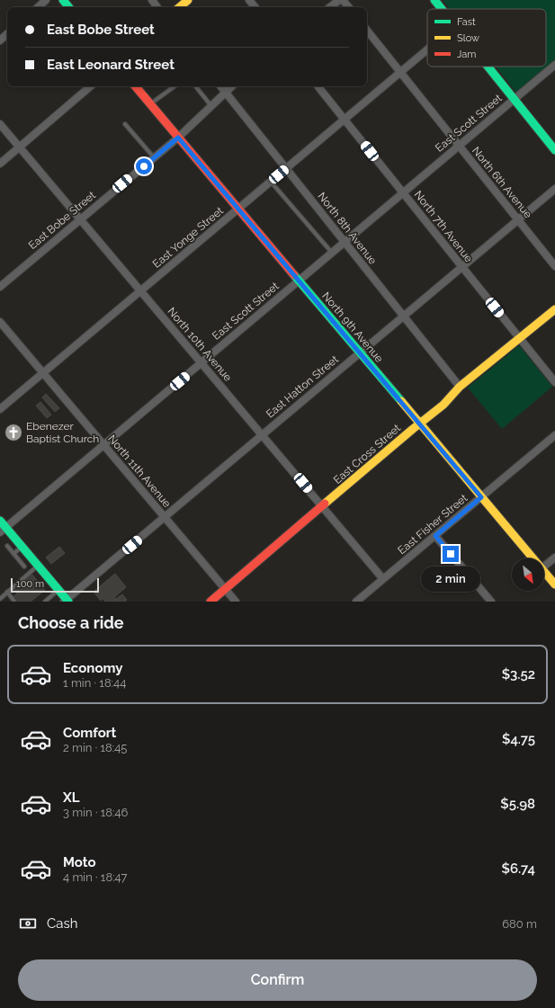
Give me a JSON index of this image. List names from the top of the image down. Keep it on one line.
{"streets":{"main road":["North 9th Avenue","East Cross Street"],"street":["East Scott Street","North 6th Avenue","East Bobe Street","North 7th Avenue","North 8th Avenue","East Yonge Street","North 10th Avenue","East Hatton Street","North 11th Avenue","East Fisher Street"]},"crossings":[["East Scott Street","North 6th Avenue"],["East Scott Street","North 7th Avenue"],["East Scott Street","North 8th Avenue"],["East Scott Street","North 9th Avenue"],["East Scott Street","North 10th Avenue"],["East Scott Street","North 11th Avenue"],["North 6th Avenue","East Yonge Street"],["North 6th Avenue","East Hatton Street"],["East Bobe Street","North 8th Avenue"],["East Bobe Street","North 9th Avenue"],["East Bobe Street","North 10th Avenue"],["North 7th Avenue","East Yonge Street"],["North 7th Avenue","East Hatton Street"],["North 7th Avenue","East Cross Street"],["North 8th Avenue","East Yonge Street"],["North 8th Avenue","East Hatton Street"],["North 8th Avenue","East Cross Street"],["East Yonge Street","North 9th Avenue"],["East Yonge Street","North 10th Avenue"],["East Yonge Street","North 11th Avenue"],["North 9th Avenue","East Hatton Street"],["North 9th Avenue","East Cross Street"],["North 9th Avenue","East Fisher Street"],["North 10th Avenue","East Hatton Street"],["North 10th Avenue","East Cross Street"],["North 10th Avenue","East Fisher Street"],["East Hatton Street","North 11th Avenue"],["East Cross Street","North 11th Avenue"]],"places":{"church":["Ebenezer Baptist Church"]},"legend":["Fast","Slow","Jam"],"scale_bar":"100 m","north":"bottom right","page":{"banner":["East Bobe Street","East Leonard Street"],"bubble":"2 min","scale":"100 m","heading":"Choose a ride","list":[{"name":"Economy","note":"1 min · 18:44","value":"$3.52"},{"name":"Comfort","note":"2 min · 18:45","value":"$4.75"},{"name":"XL","note":"3 min · 18:46","value":"$5.98"},{"name":"Moto","note":"4 min · 18:47","value":"$6.74"}],"pay":["Cash","680 m"],"buttons":"Confirm"}}
